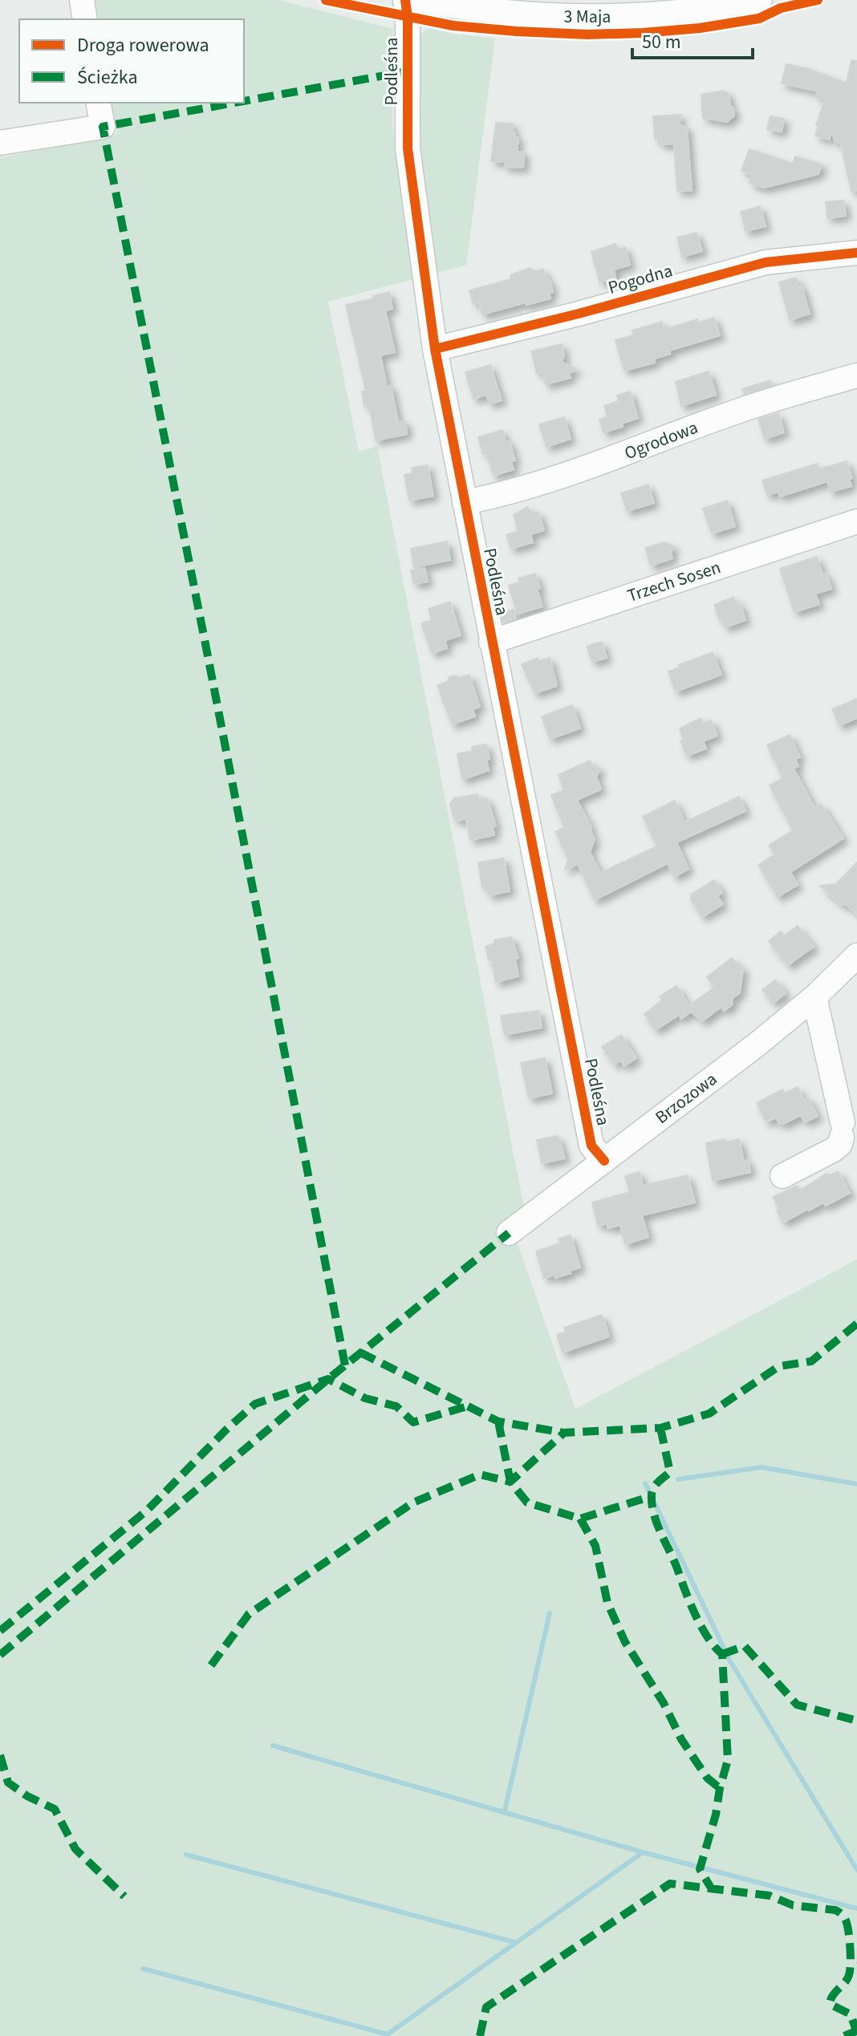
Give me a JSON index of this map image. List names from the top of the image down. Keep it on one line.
{"streets":{"street":["3 Maja","Podleśna","Pogodna","Ogrodowa","Trzech Sosen","Brzozowa"]},"crossings":[["Podleśna","Pogodna"],["Podleśna","Ogrodowa"],["Podleśna","Trzech Sosen"],["Podleśna","Brzozowa"]],"legend":["Droga rowerowa","Ścieżka"],"scale_bar":"50 m"}
